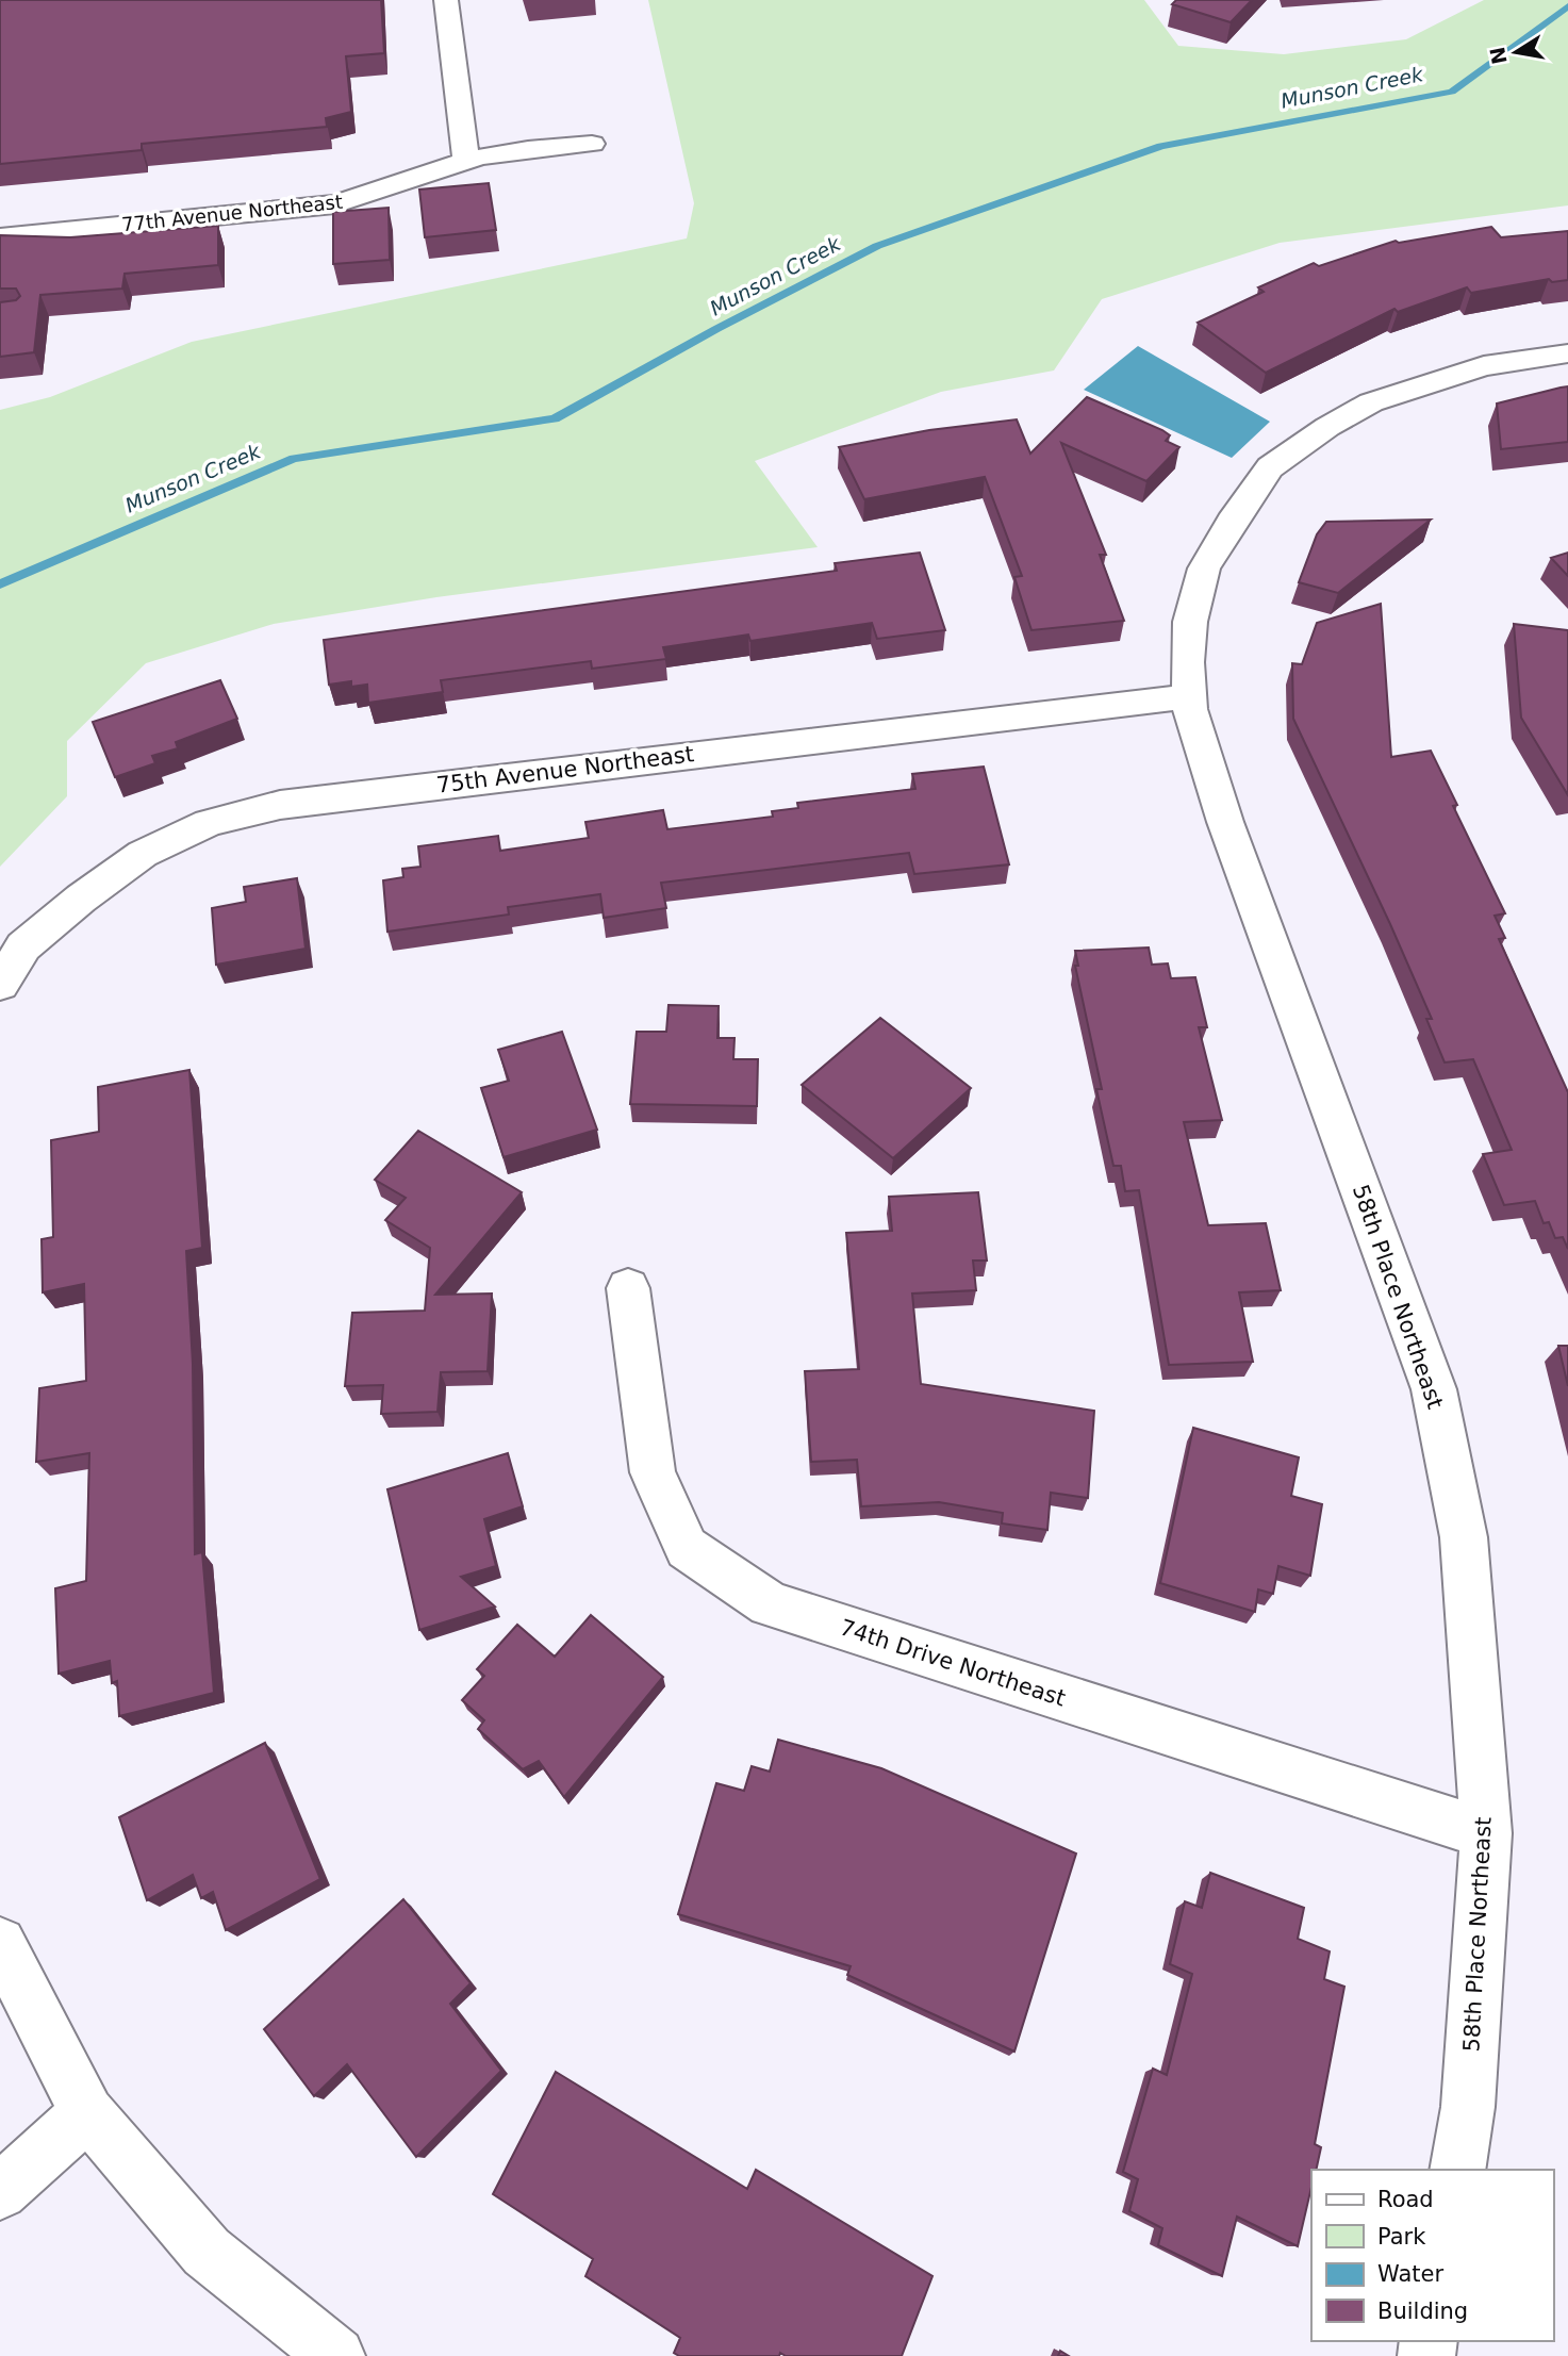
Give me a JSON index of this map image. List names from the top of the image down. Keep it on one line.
{"streets":{"street":["77th Avenue Northeast","75th Avenue Northeast","58th Place Northeast","74th Drive Northeast"]},"crossings":[["75th Avenue Northeast","58th Place Northeast"],["58th Place Northeast","74th Drive Northeast"]],"water":["Munson Creek"],"legend":["Road","Park","Water","Building"],"north":"left"}
